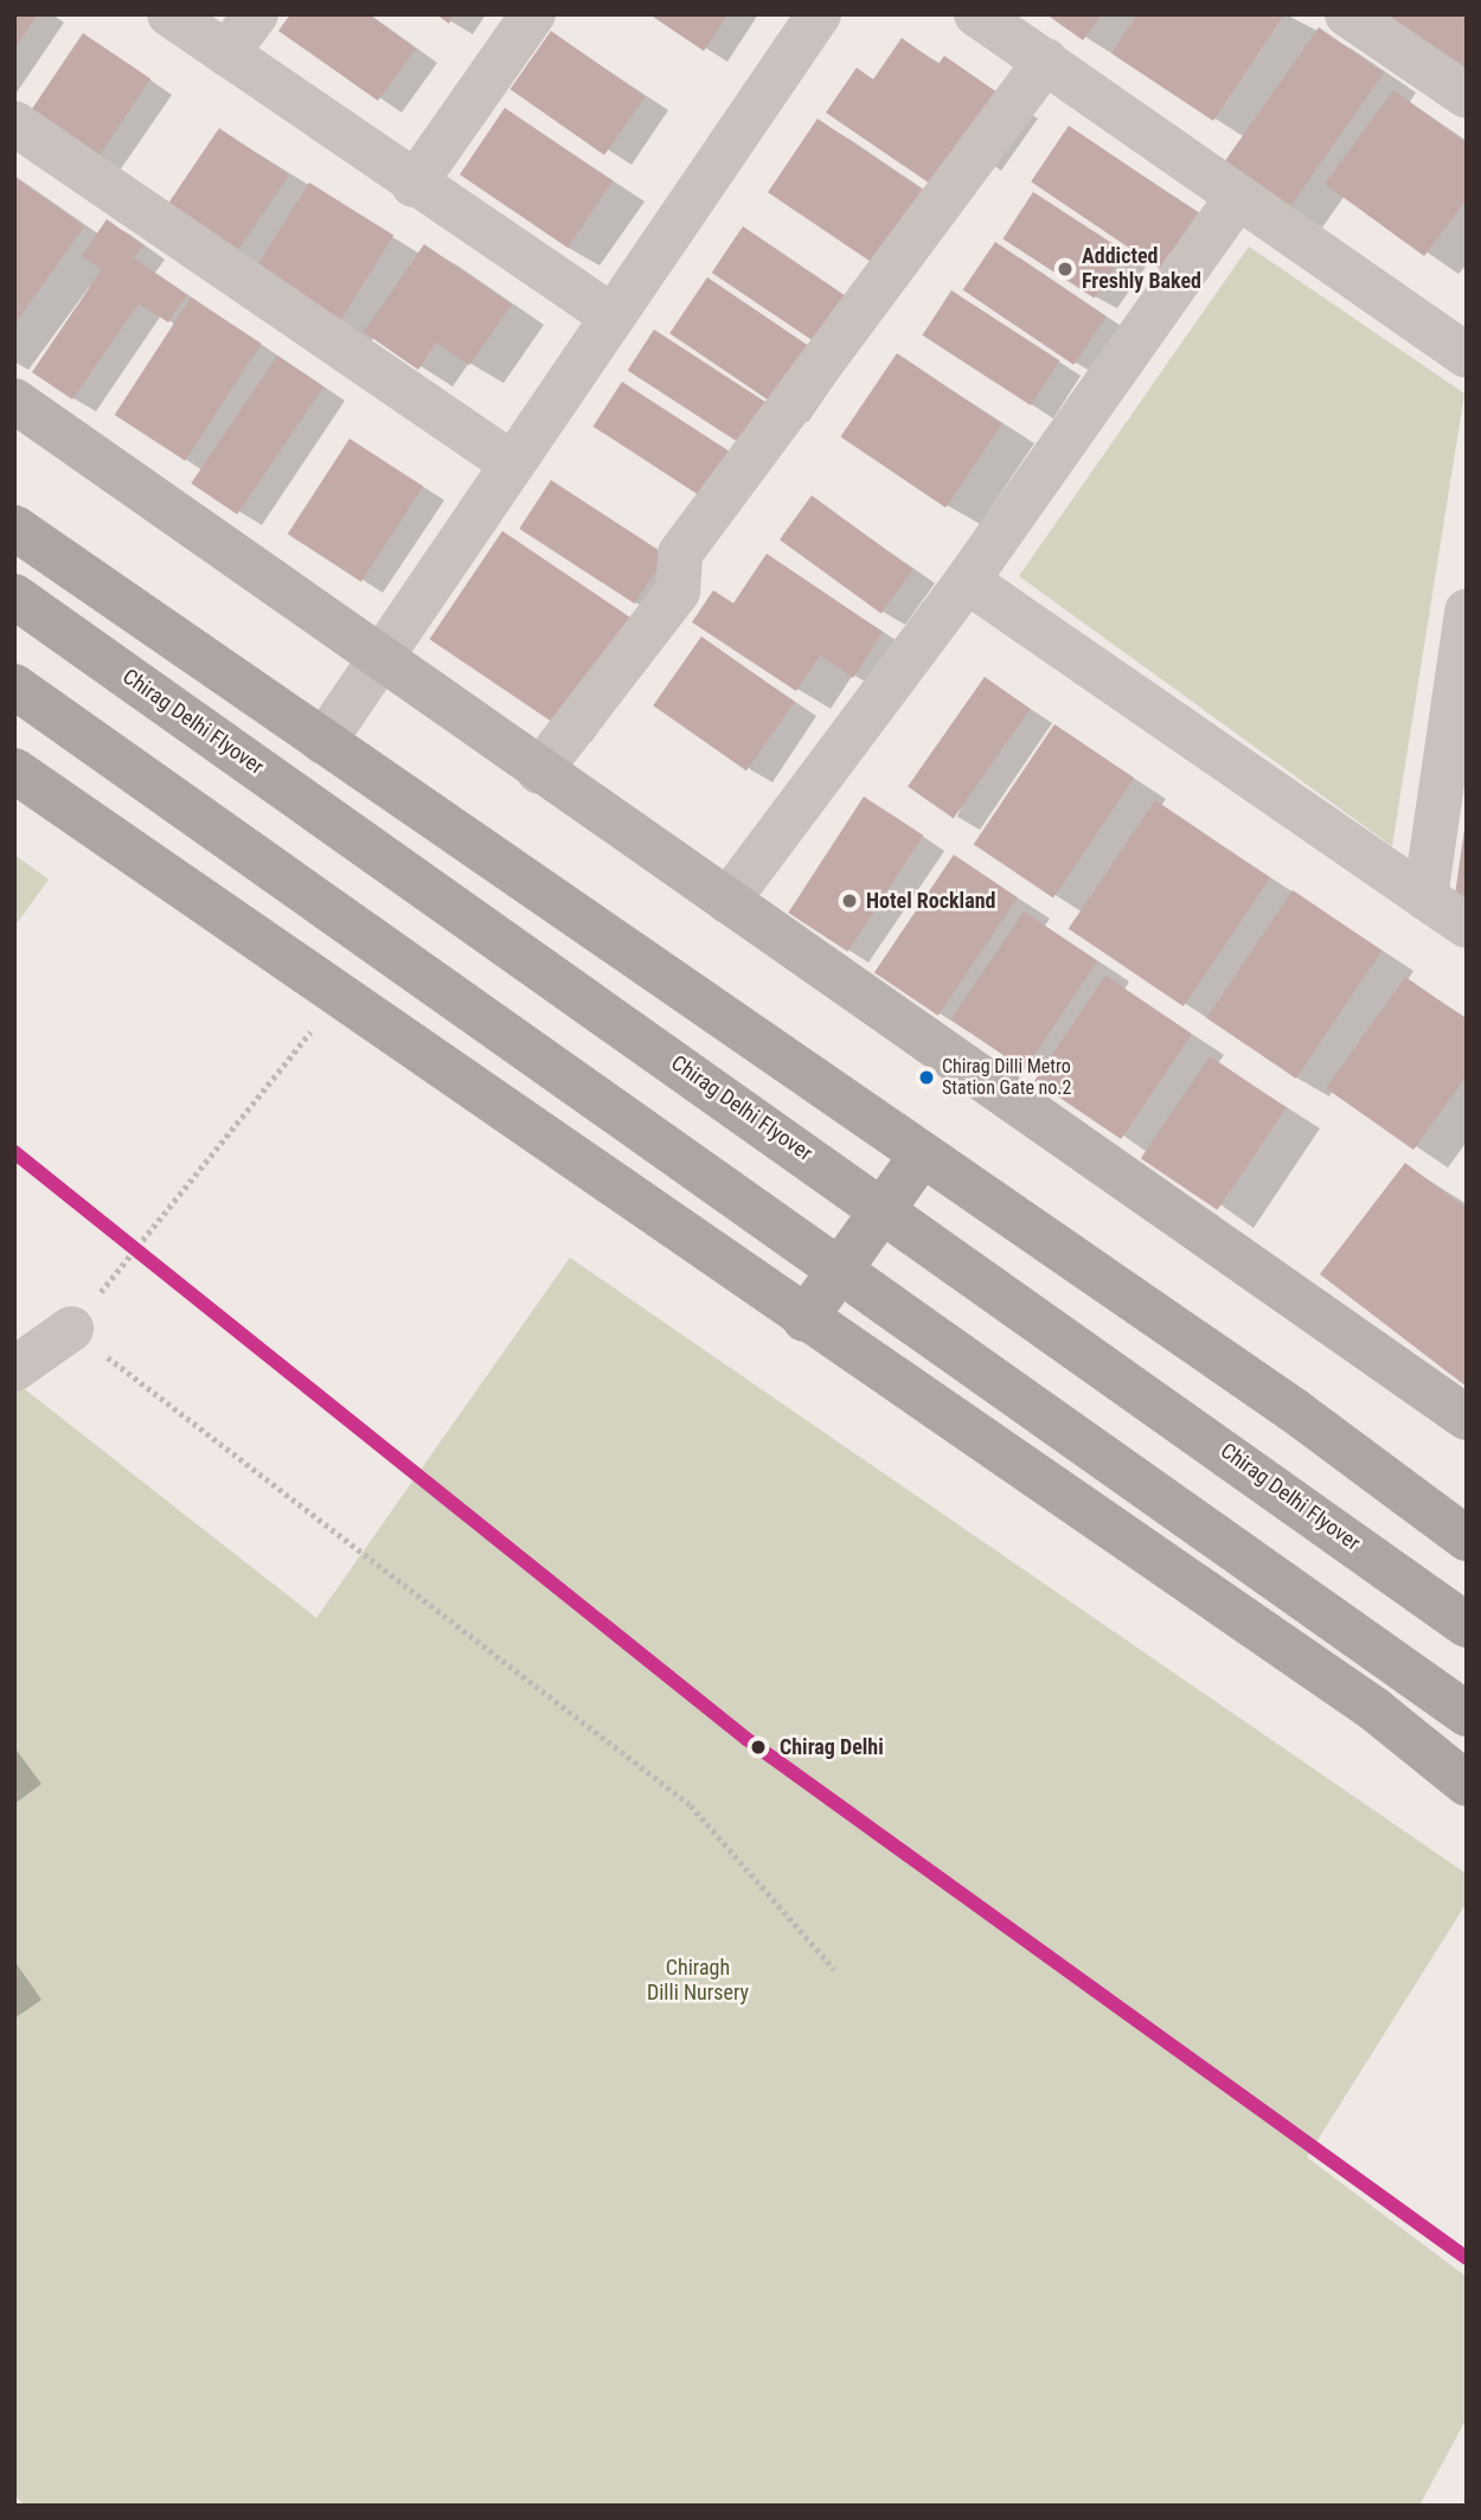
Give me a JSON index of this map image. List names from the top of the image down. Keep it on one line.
{"streets":{"main road":["Chirag Delhi Flyover"]},"parks":["Chiragh Dilli Nursery"],"places":["Addicted Freshly Baked","Hotel Rockland","Chirag Dilli Metro Station Gate no.2","Chirag Delhi"]}
